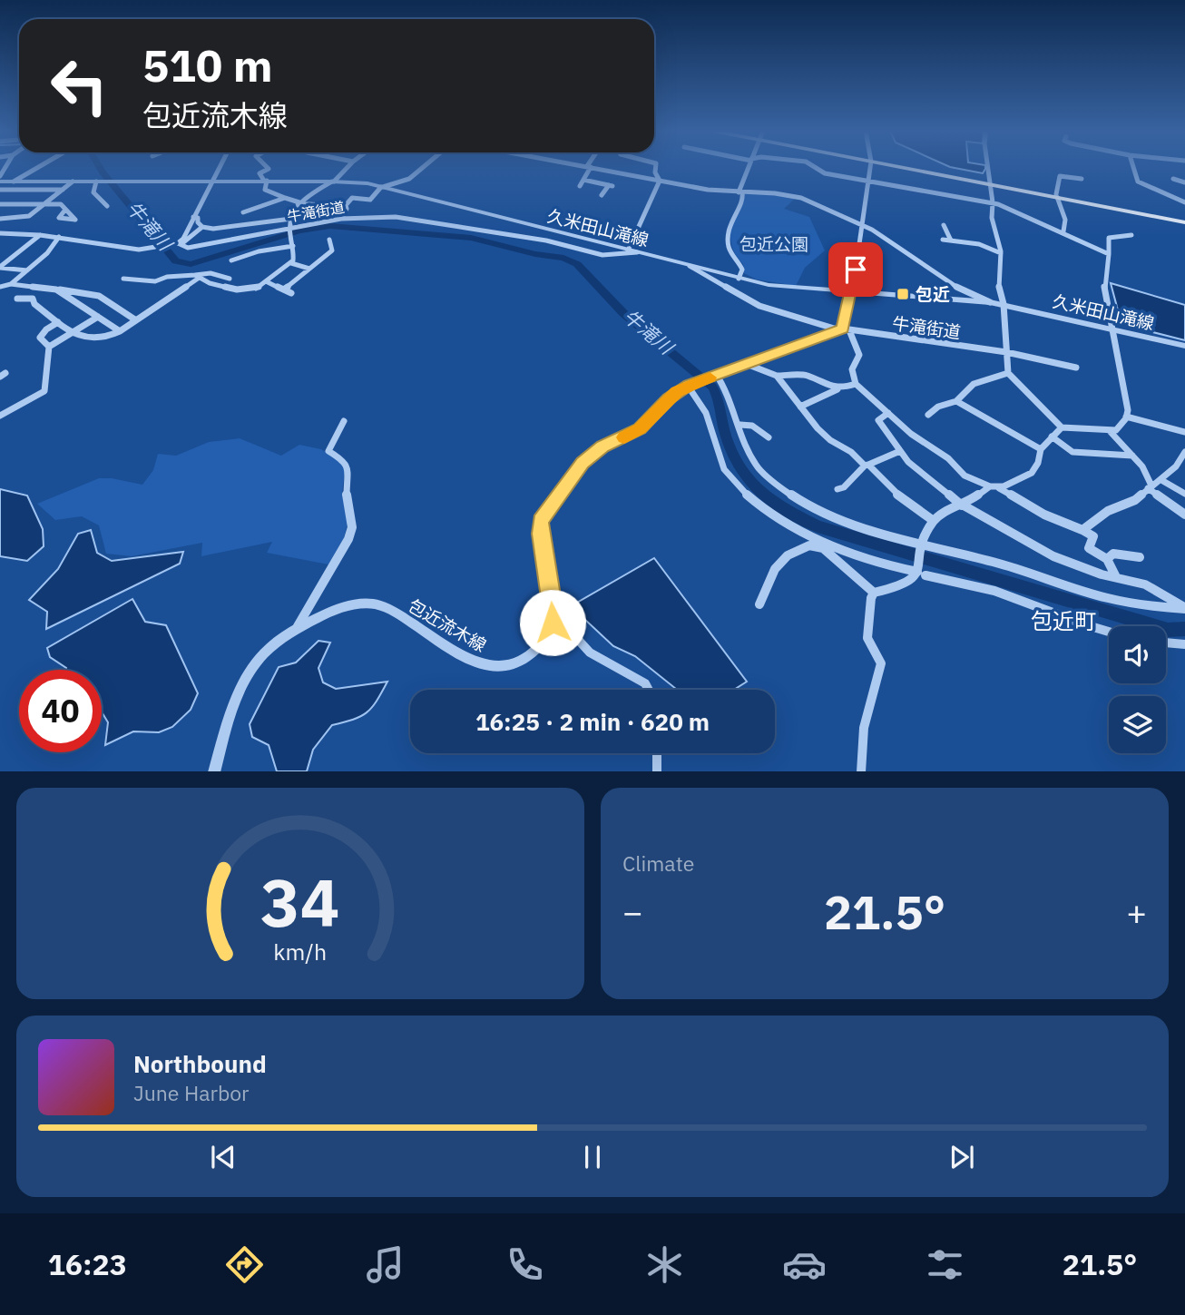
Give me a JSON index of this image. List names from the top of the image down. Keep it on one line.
{"streets":{"street":["牛滝街道","久米田山滝線","包近流木線"]},"crossings":[["牛滝街道","久米田山滝線"]],"districts":["包近町"],"water":["牛滝川"],"parks":["包近公園"],"places":{"transit":["包近"]},"page":{"turn":["510 m","包近流木線"],"limit":"40","trip":"16:25 · 2 min · 620 m","tile":"Climate","heat":["−","21.5°","+"],"song":["Northbound","June Harbor"],"tabs":["16:23","21.5°"],"gauge":["34","km/h"]}}
